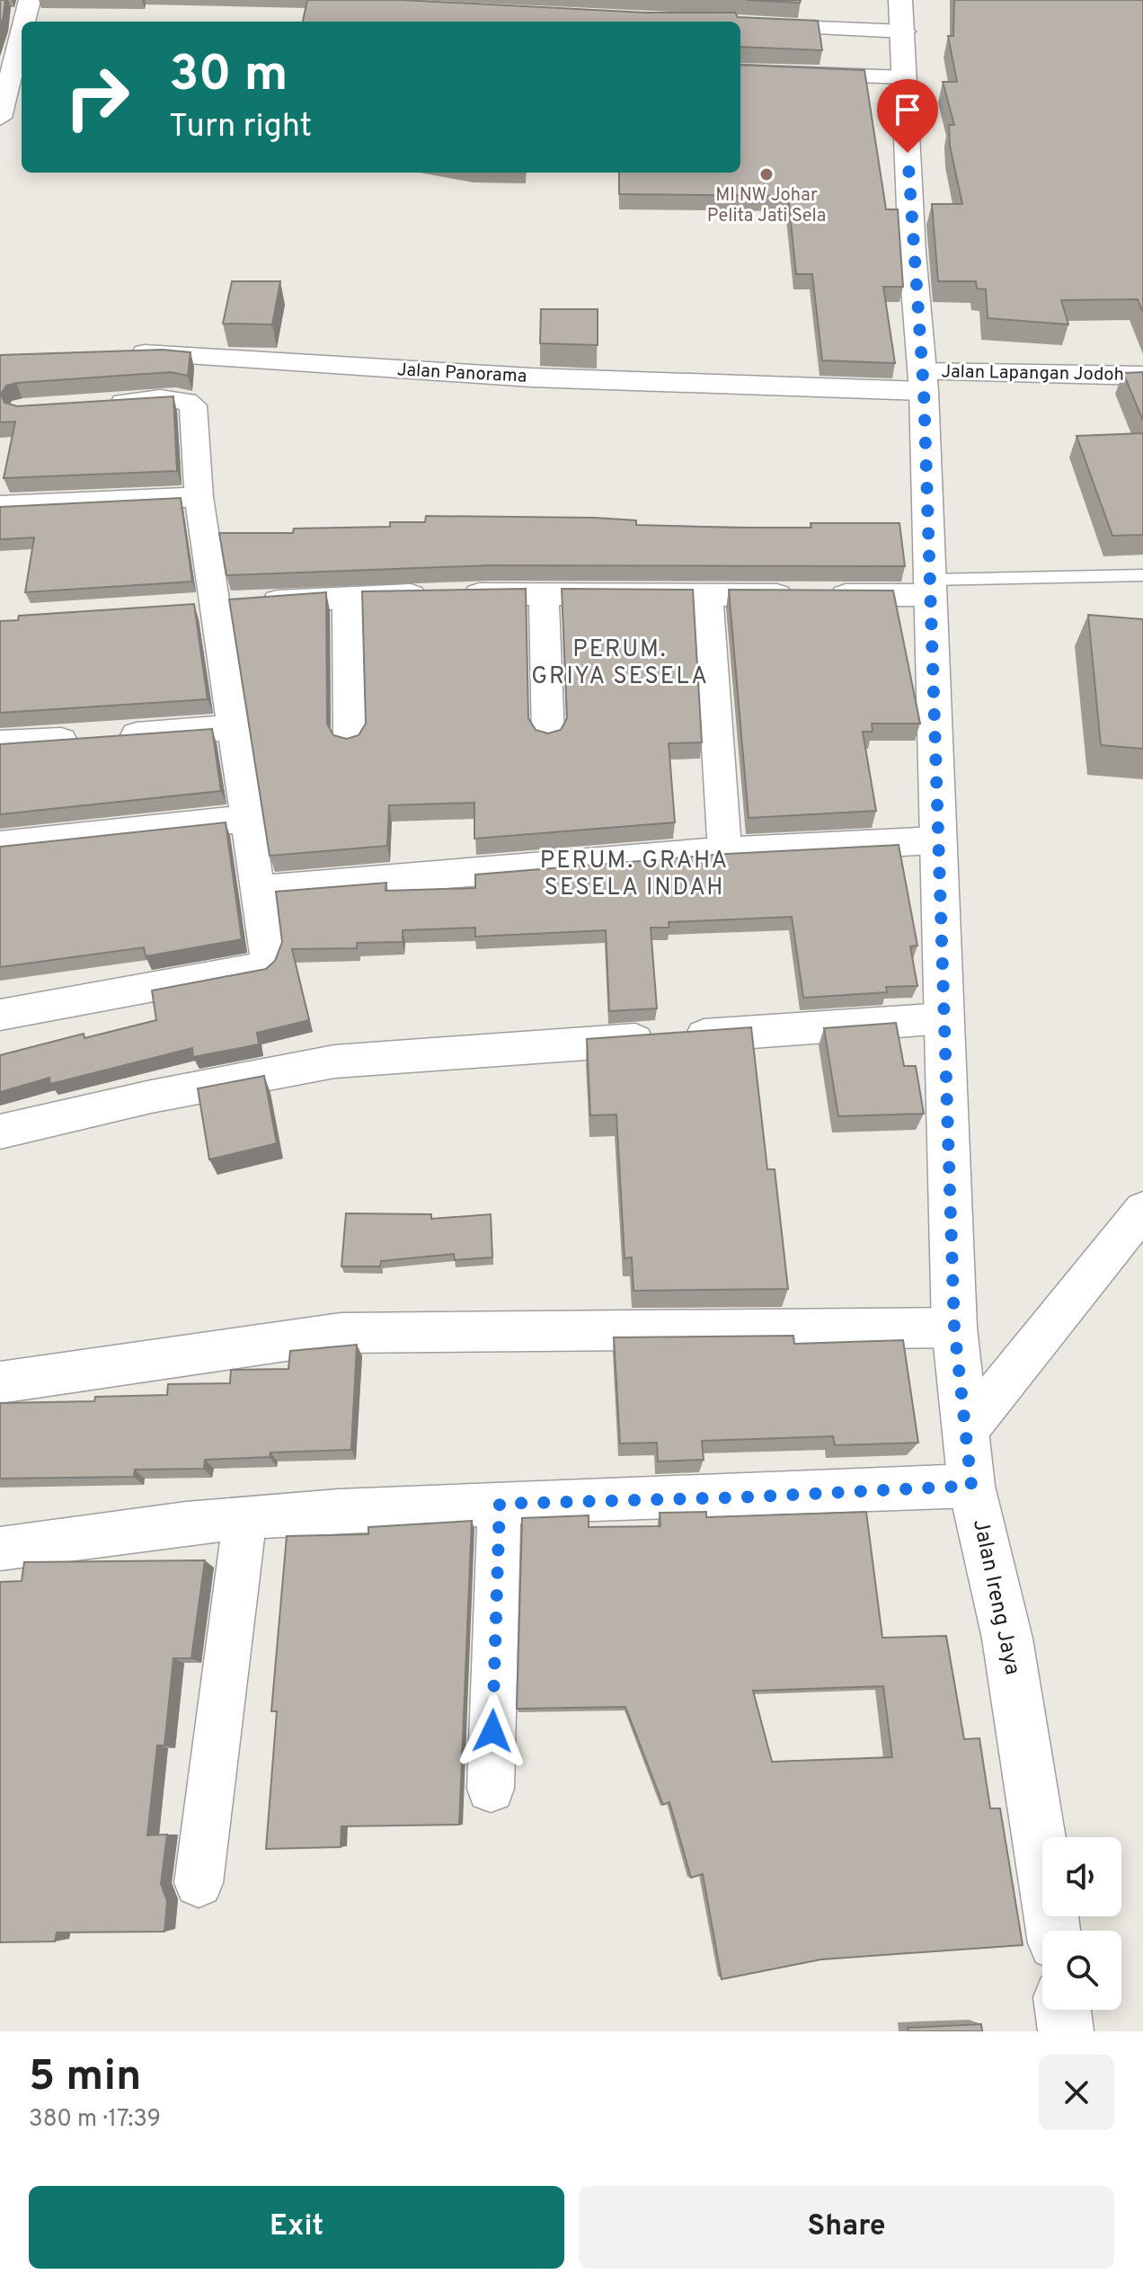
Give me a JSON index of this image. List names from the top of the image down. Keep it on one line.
{"streets":{"street":["Jalan Panorama","Jalan Lapangan Jodoh","Jalan Ireng Jaya"]},"crossings":[["Jalan Panorama","Jalan Lapangan Jodoh"],["Jalan Panorama","Jalan Ireng Jaya"],["Jalan Lapangan Jodoh","Jalan Ireng Jaya"]],"districts":["PERUM. GRIYA SESELA","PERUM. GRAHA SESELA INDAH"],"places":["MI NW Johar Pelita Jati Sela"],"page":{"turn":["30 m","Turn right"],"heading":["5 min","380 m · 17:39"],"buttons":["Exit","Share"]}}
